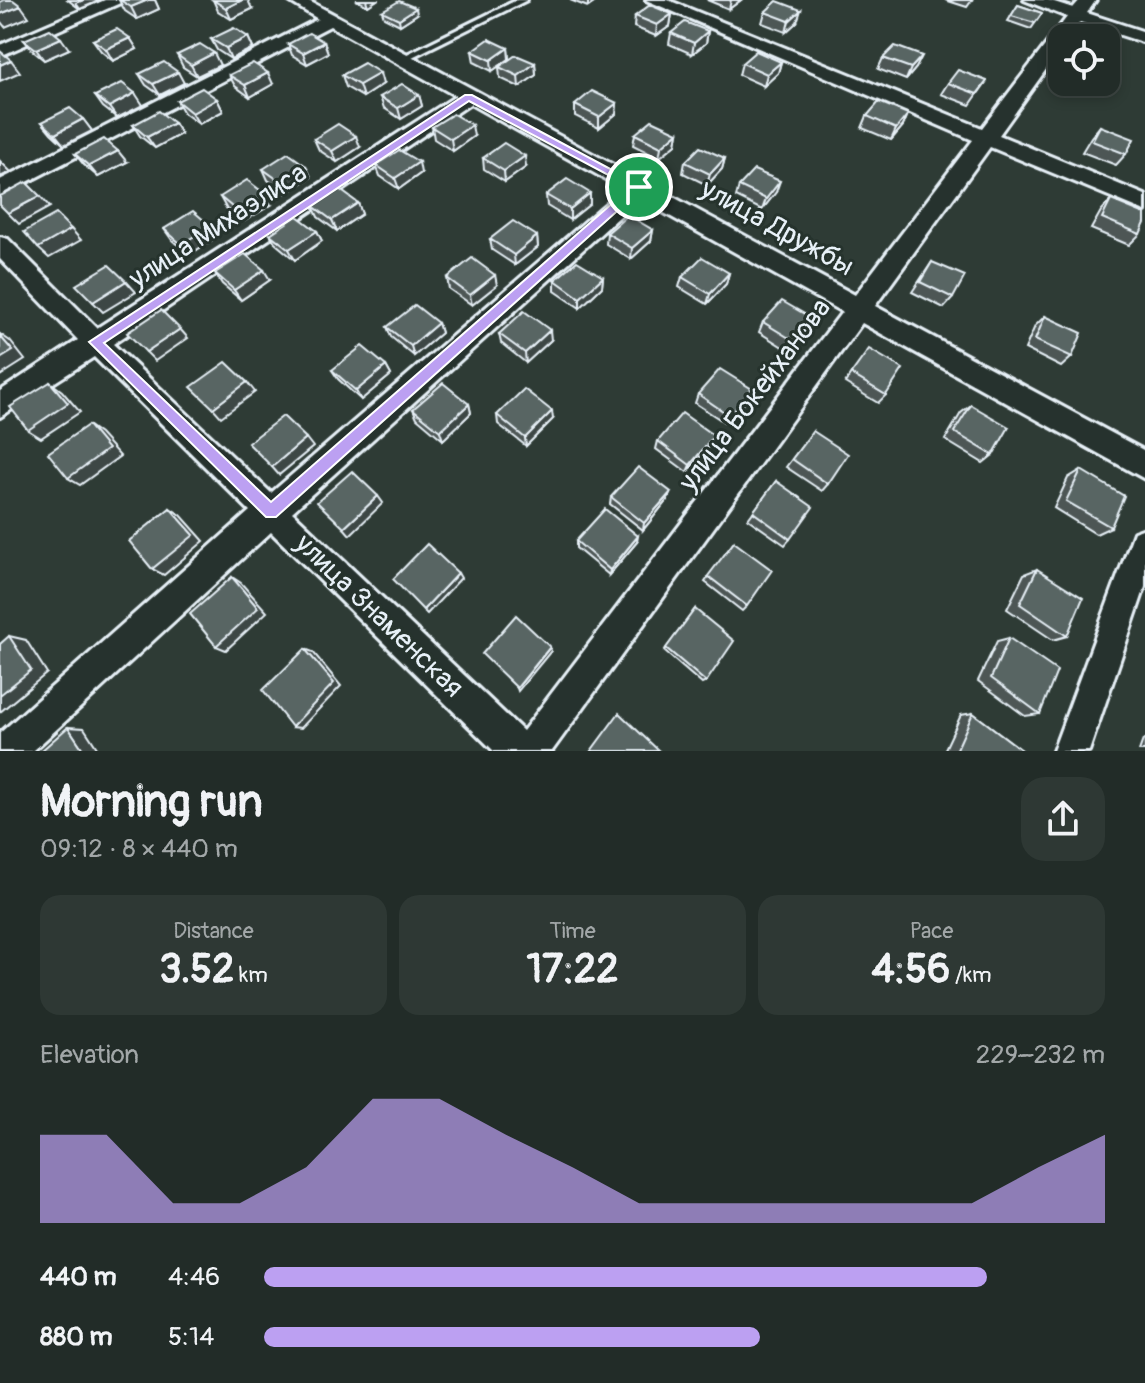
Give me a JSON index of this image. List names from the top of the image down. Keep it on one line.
{"streets":{"street":["улица Михаэлиса","улица Дружбы","улица Бокейханова","улица Знаменская"]},"crossings":[["улица Михаэлиса","улица Дружбы"],["улица Михаэлиса","улица Знаменская"],["улица Дружбы","улица Бокейханова"]],"page":{"heading":["Morning run","09:12 · 8 × 440 m"],"stats":[["Distance","3.52 km"],["Time","17:22"],["Pace","4:56 /km"]],"chart":["Elevation","229–232 m"],"list":[{"name":"440 m","note":"4:46"},{"name":"880 m","note":"5:14"}]}}
